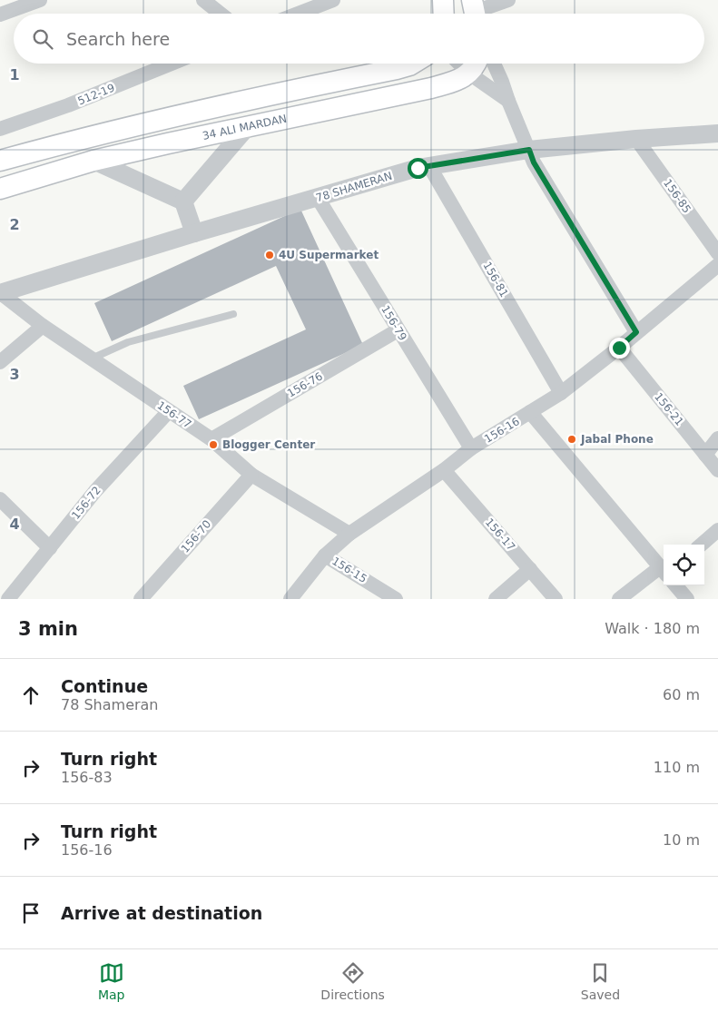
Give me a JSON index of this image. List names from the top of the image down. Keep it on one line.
{"streets":{"main road":["34 ALI MARDAN"],"street":["512-19","78 SHAMERAN","156-85","156-81","156-79","156-76","156-21","156-77","156-16","156-72","156-17","156-70","156-15"]},"crossings":[["78 SHAMERAN","156-85"],["78 SHAMERAN","156-81"],["78 SHAMERAN","156-79"],["78 SHAMERAN","156-77"],["156-81","156-16"],["156-79","156-76"],["156-79","156-16"],["156-76","156-77"],["156-21","156-16"],["156-77","156-16"],["156-77","156-72"],["156-77","156-70"],["156-16","156-17"],["156-16","156-15"]],"places":["4U Supermarket","Jabal Phone","Blogger Center"],"page":{"search":"Search here","heading":["3 min","Walk · 180 m"],"list":[["Continue","78 Shameran","60 m"],["Turn right","156-83","110 m"],["Turn right","156-16","10 m"],"Arrive at destination"],"nav":["Map","Directions","Saved"]},"grid":{"rows":["1","2","3","4"]}}
